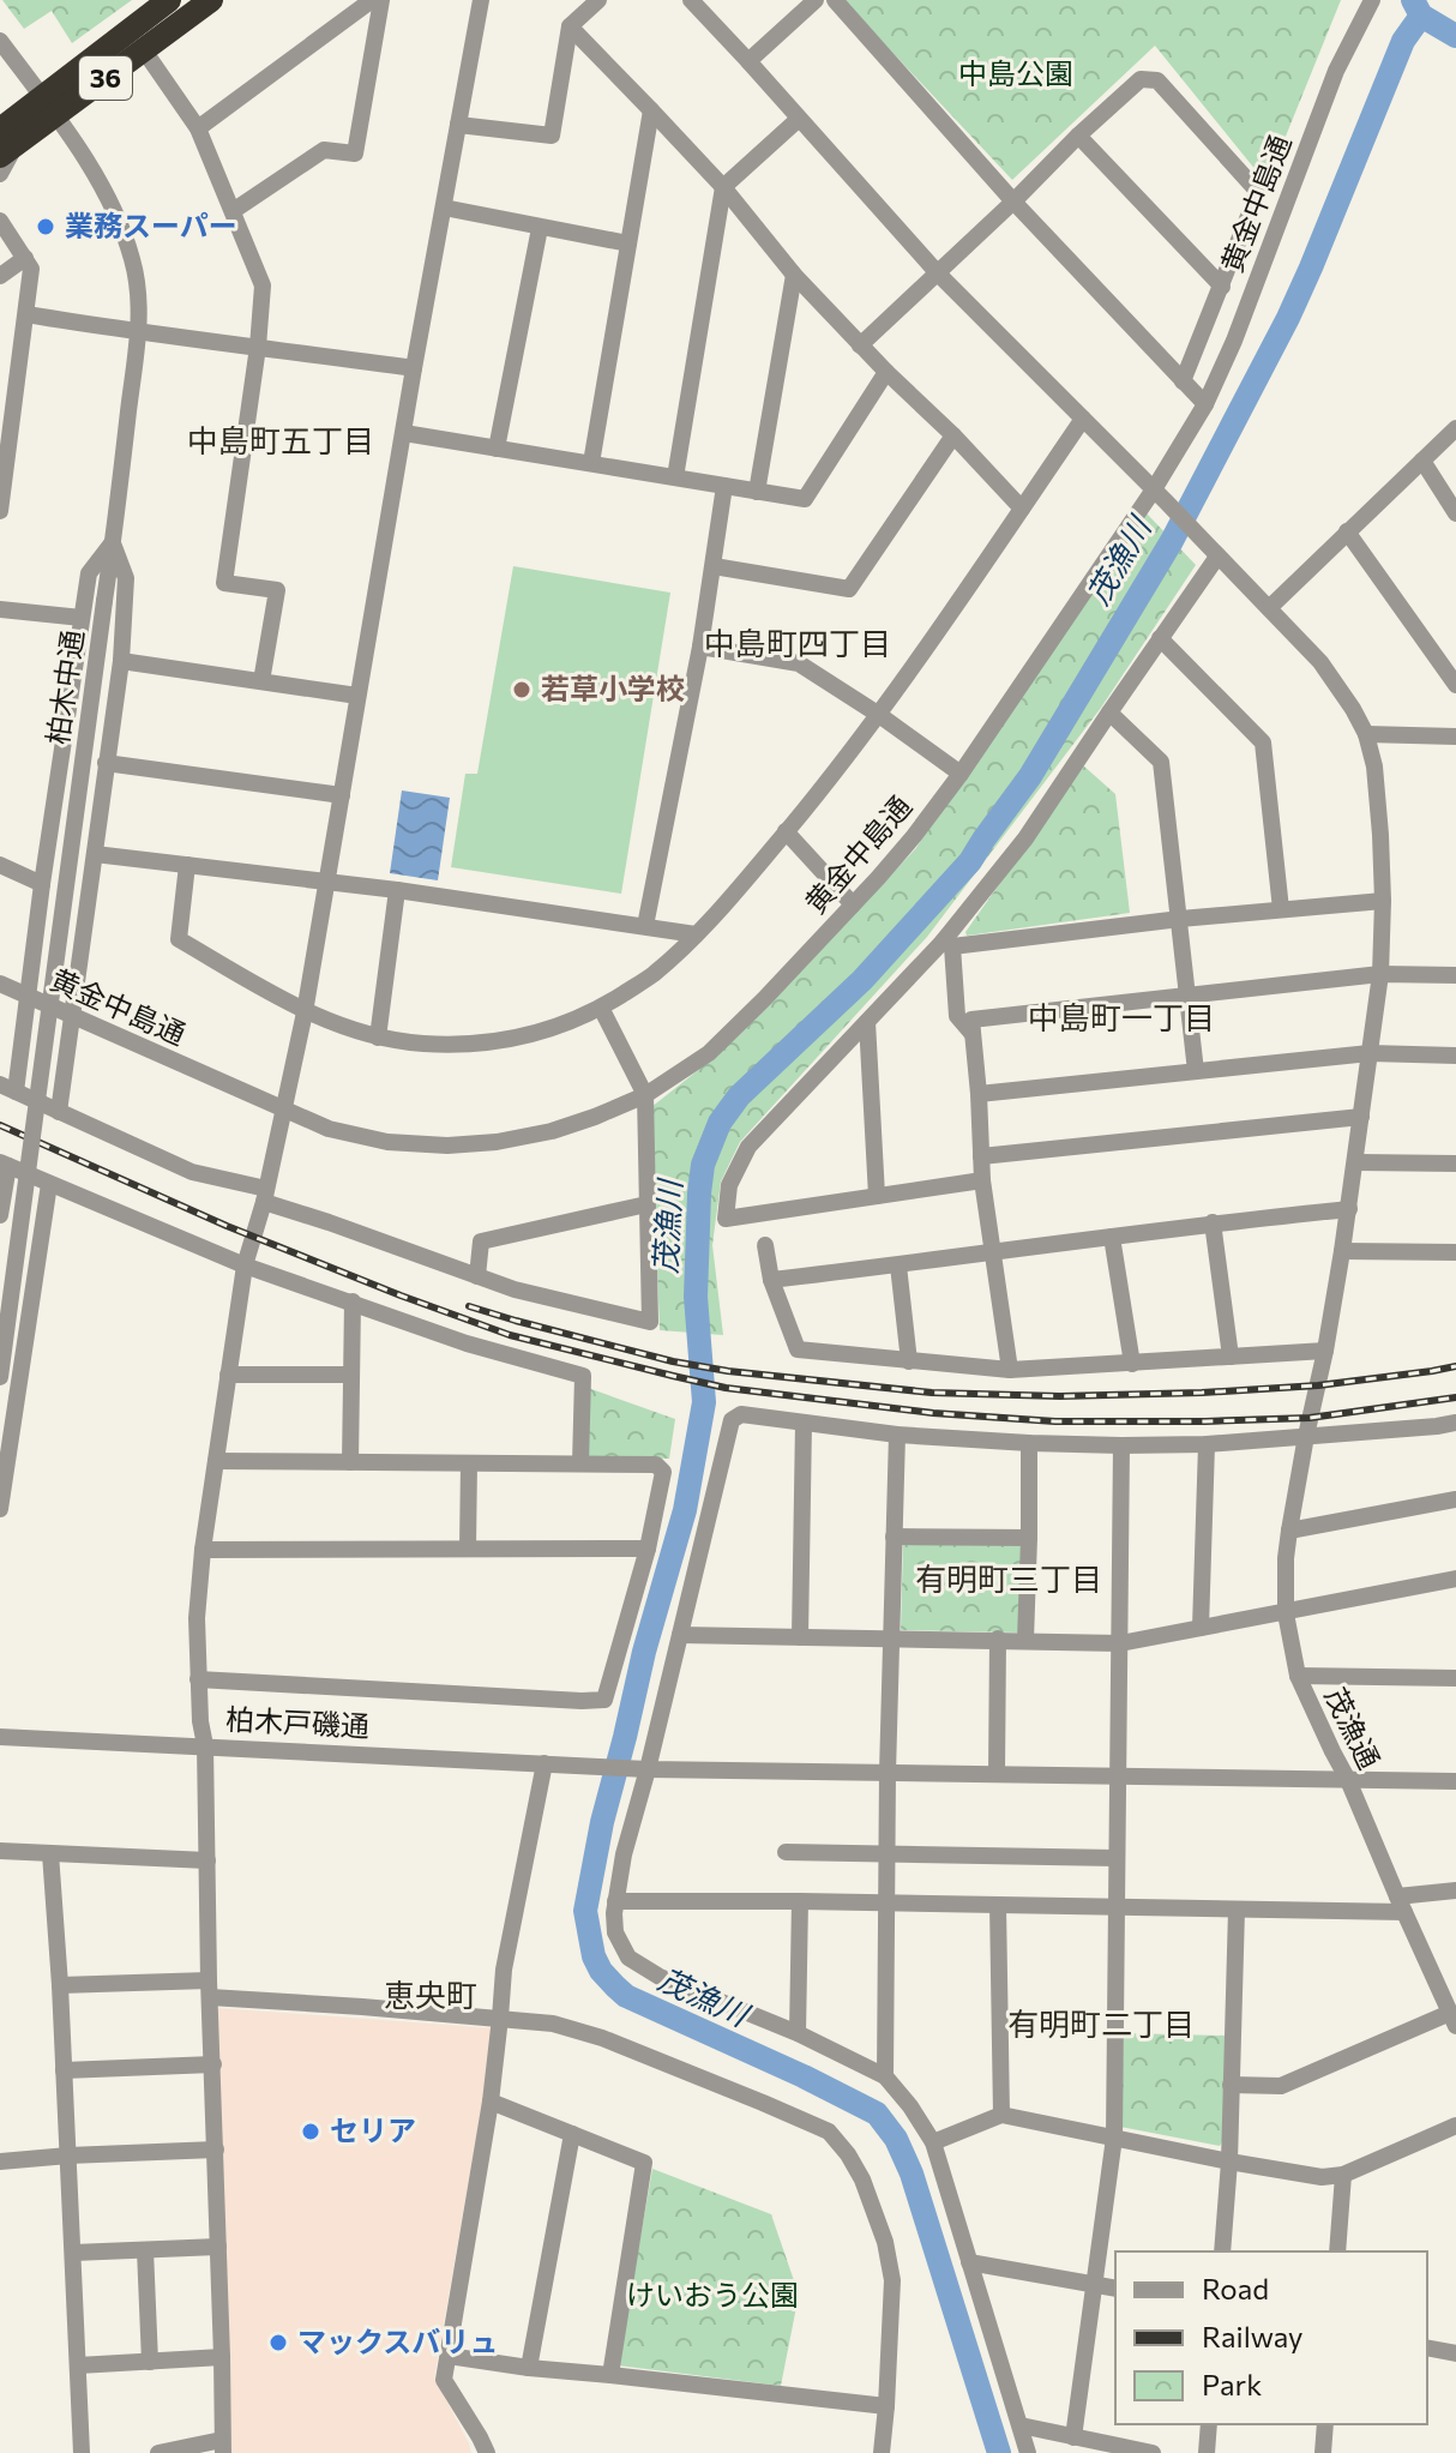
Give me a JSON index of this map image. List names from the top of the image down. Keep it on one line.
{"streets":{"highway":["36"],"street":["黄金中島通","柏木中通","柏木戸磯通","茂漁通"]},"crossings":[["36","柏木中通"],["黄金中島通","茂漁通"],["柏木戸磯通","茂漁通"]],"districts":["中島町五丁目","中島町四丁目","中島町一丁目","有明町三丁目","恵央町","有明町二丁目"],"water":["茂漁川"],"parks":["中島公園","けいおう公園"],"places":["業務スーパー","若草小学校","セリア","マックスバリュ"],"legend":["Road","Railway","Park"]}
